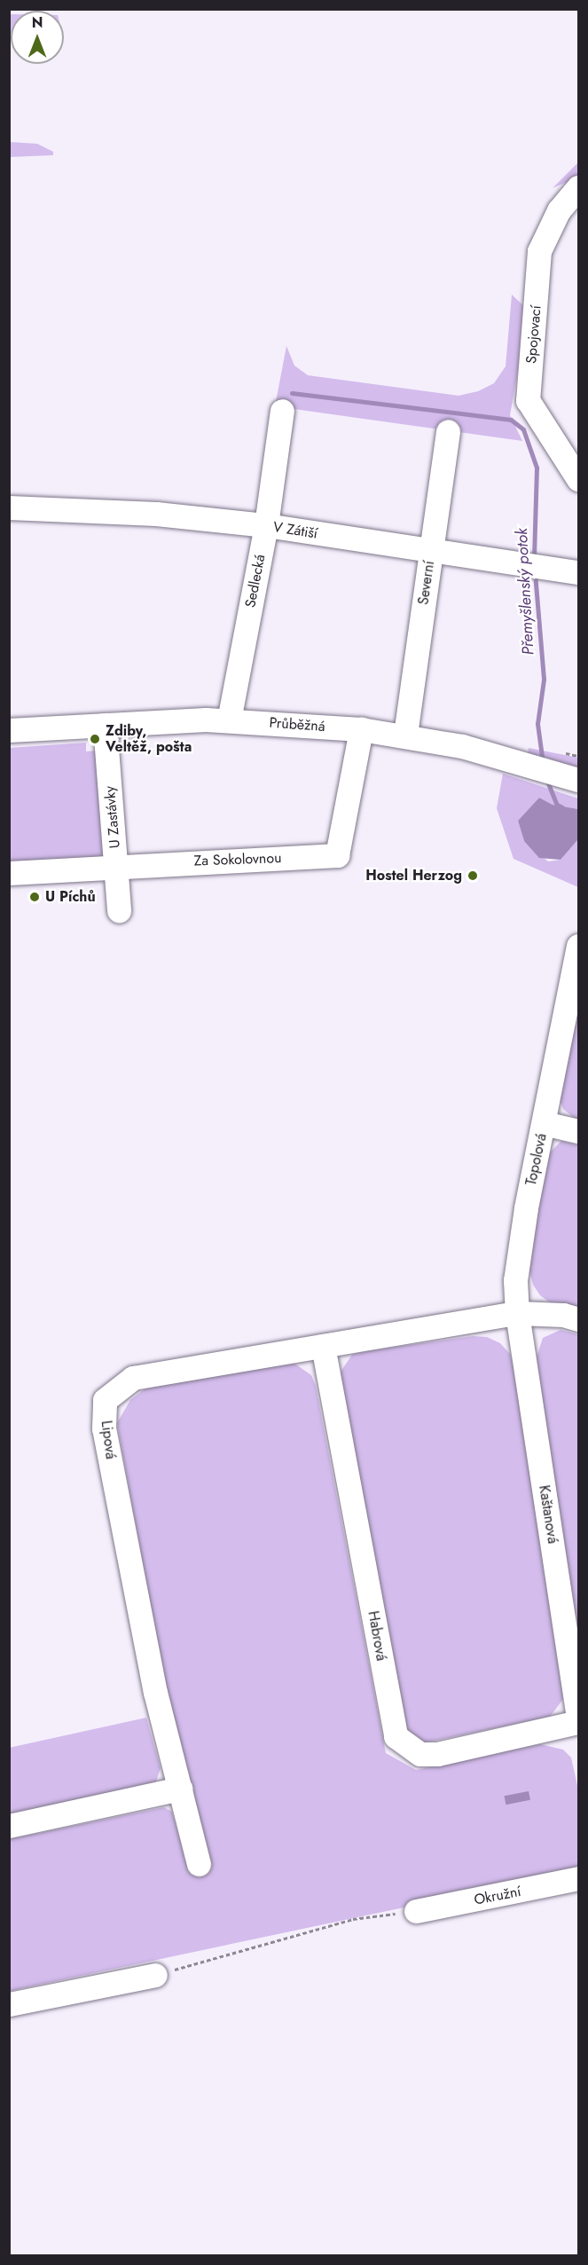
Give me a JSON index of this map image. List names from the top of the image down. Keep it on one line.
{"streets":{"street":["Spojovací","V Zátiší","Sedlecká","Severní","Průběžná","U Zastávky","Za Sokolovnou","Topolová","Lipová","Kaštanová","Habrová","Okružní"]},"crossings":[["V Zátiší","Sedlecká"],["V Zátiší","Severní"],["Sedlecká","Průběžná"],["Severní","Průběžná"],["Průběžná","U Zastávky"],["Průběžná","Za Sokolovnou"],["U Zastávky","Za Sokolovnou"],["Topolová","Lipová"],["Topolová","Kaštanová"],["Lipová","Kaštanová"],["Lipová","Habrová"]],"water":["Přemyšlenský potok"],"places":["Zdiby, Veltěž, pošta","Hostel Herzog","U Píchů"],"north":"top"}
